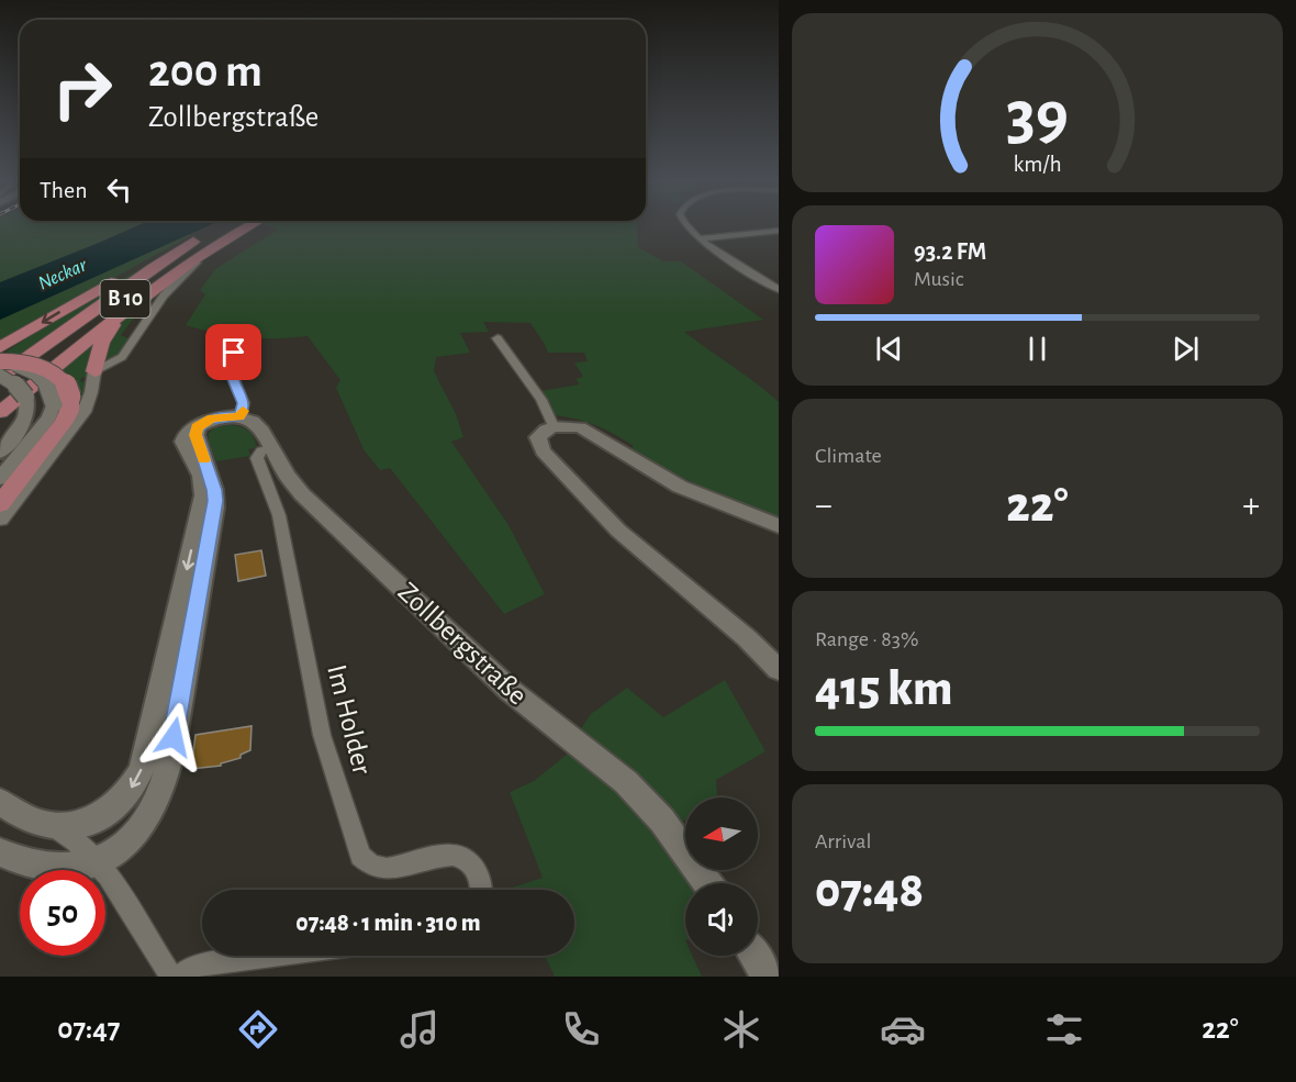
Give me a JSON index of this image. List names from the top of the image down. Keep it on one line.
{"streets":{"highway":["B 10"],"main road":["Zollbergstraße"],"street":["Im Holder"]},"crossings":[["Zollbergstraße","Im Holder"]],"water":["Neckar"],"north":"left","page":{"turn":["200 m","Zollbergstraße"],"then":"Then","song":["93.2 FM","Music"],"tile":["Climate",["Range · 83%","415 km"],["Arrival","07:48"]],"heat":["−","22°","+"],"limit":"50","trip":"07:48 · 1 min · 310 m","tabs":["07:47","22°"],"gauge":["39","km/h"]}}
